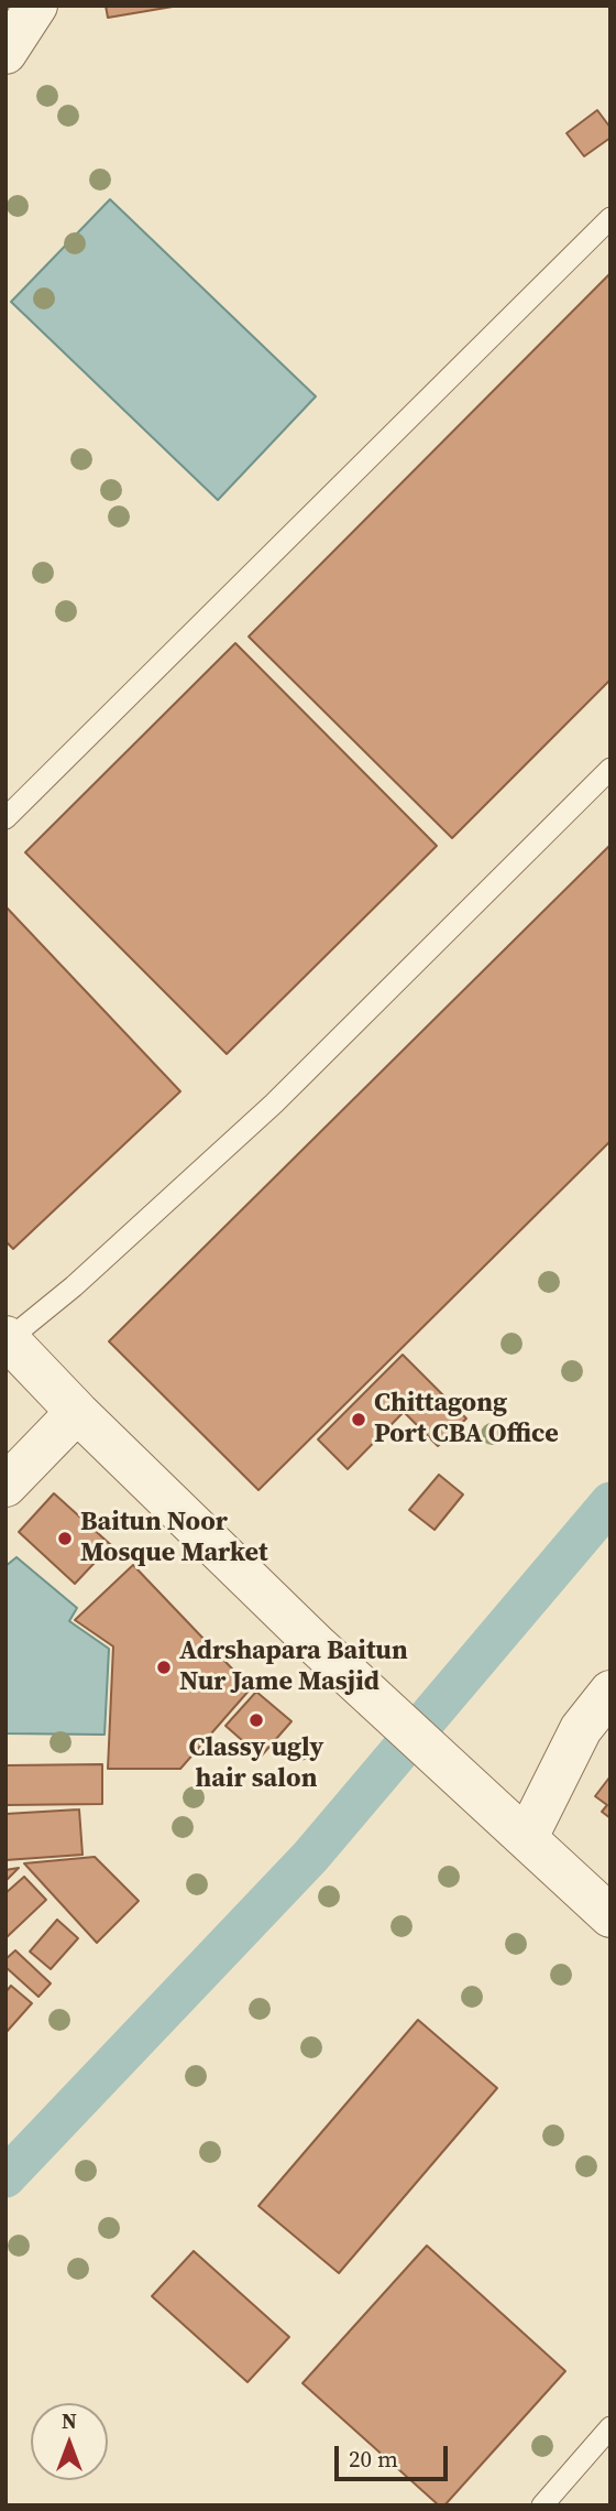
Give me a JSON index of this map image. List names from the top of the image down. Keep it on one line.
{"places":["Chittagong Port CBA Office","Baitun Noor Mosque Market","Adrshapara Baitun Nur Jame Masjid","Classy ugly hair salon"],"scale_bar":"20 m","north":"top"}
